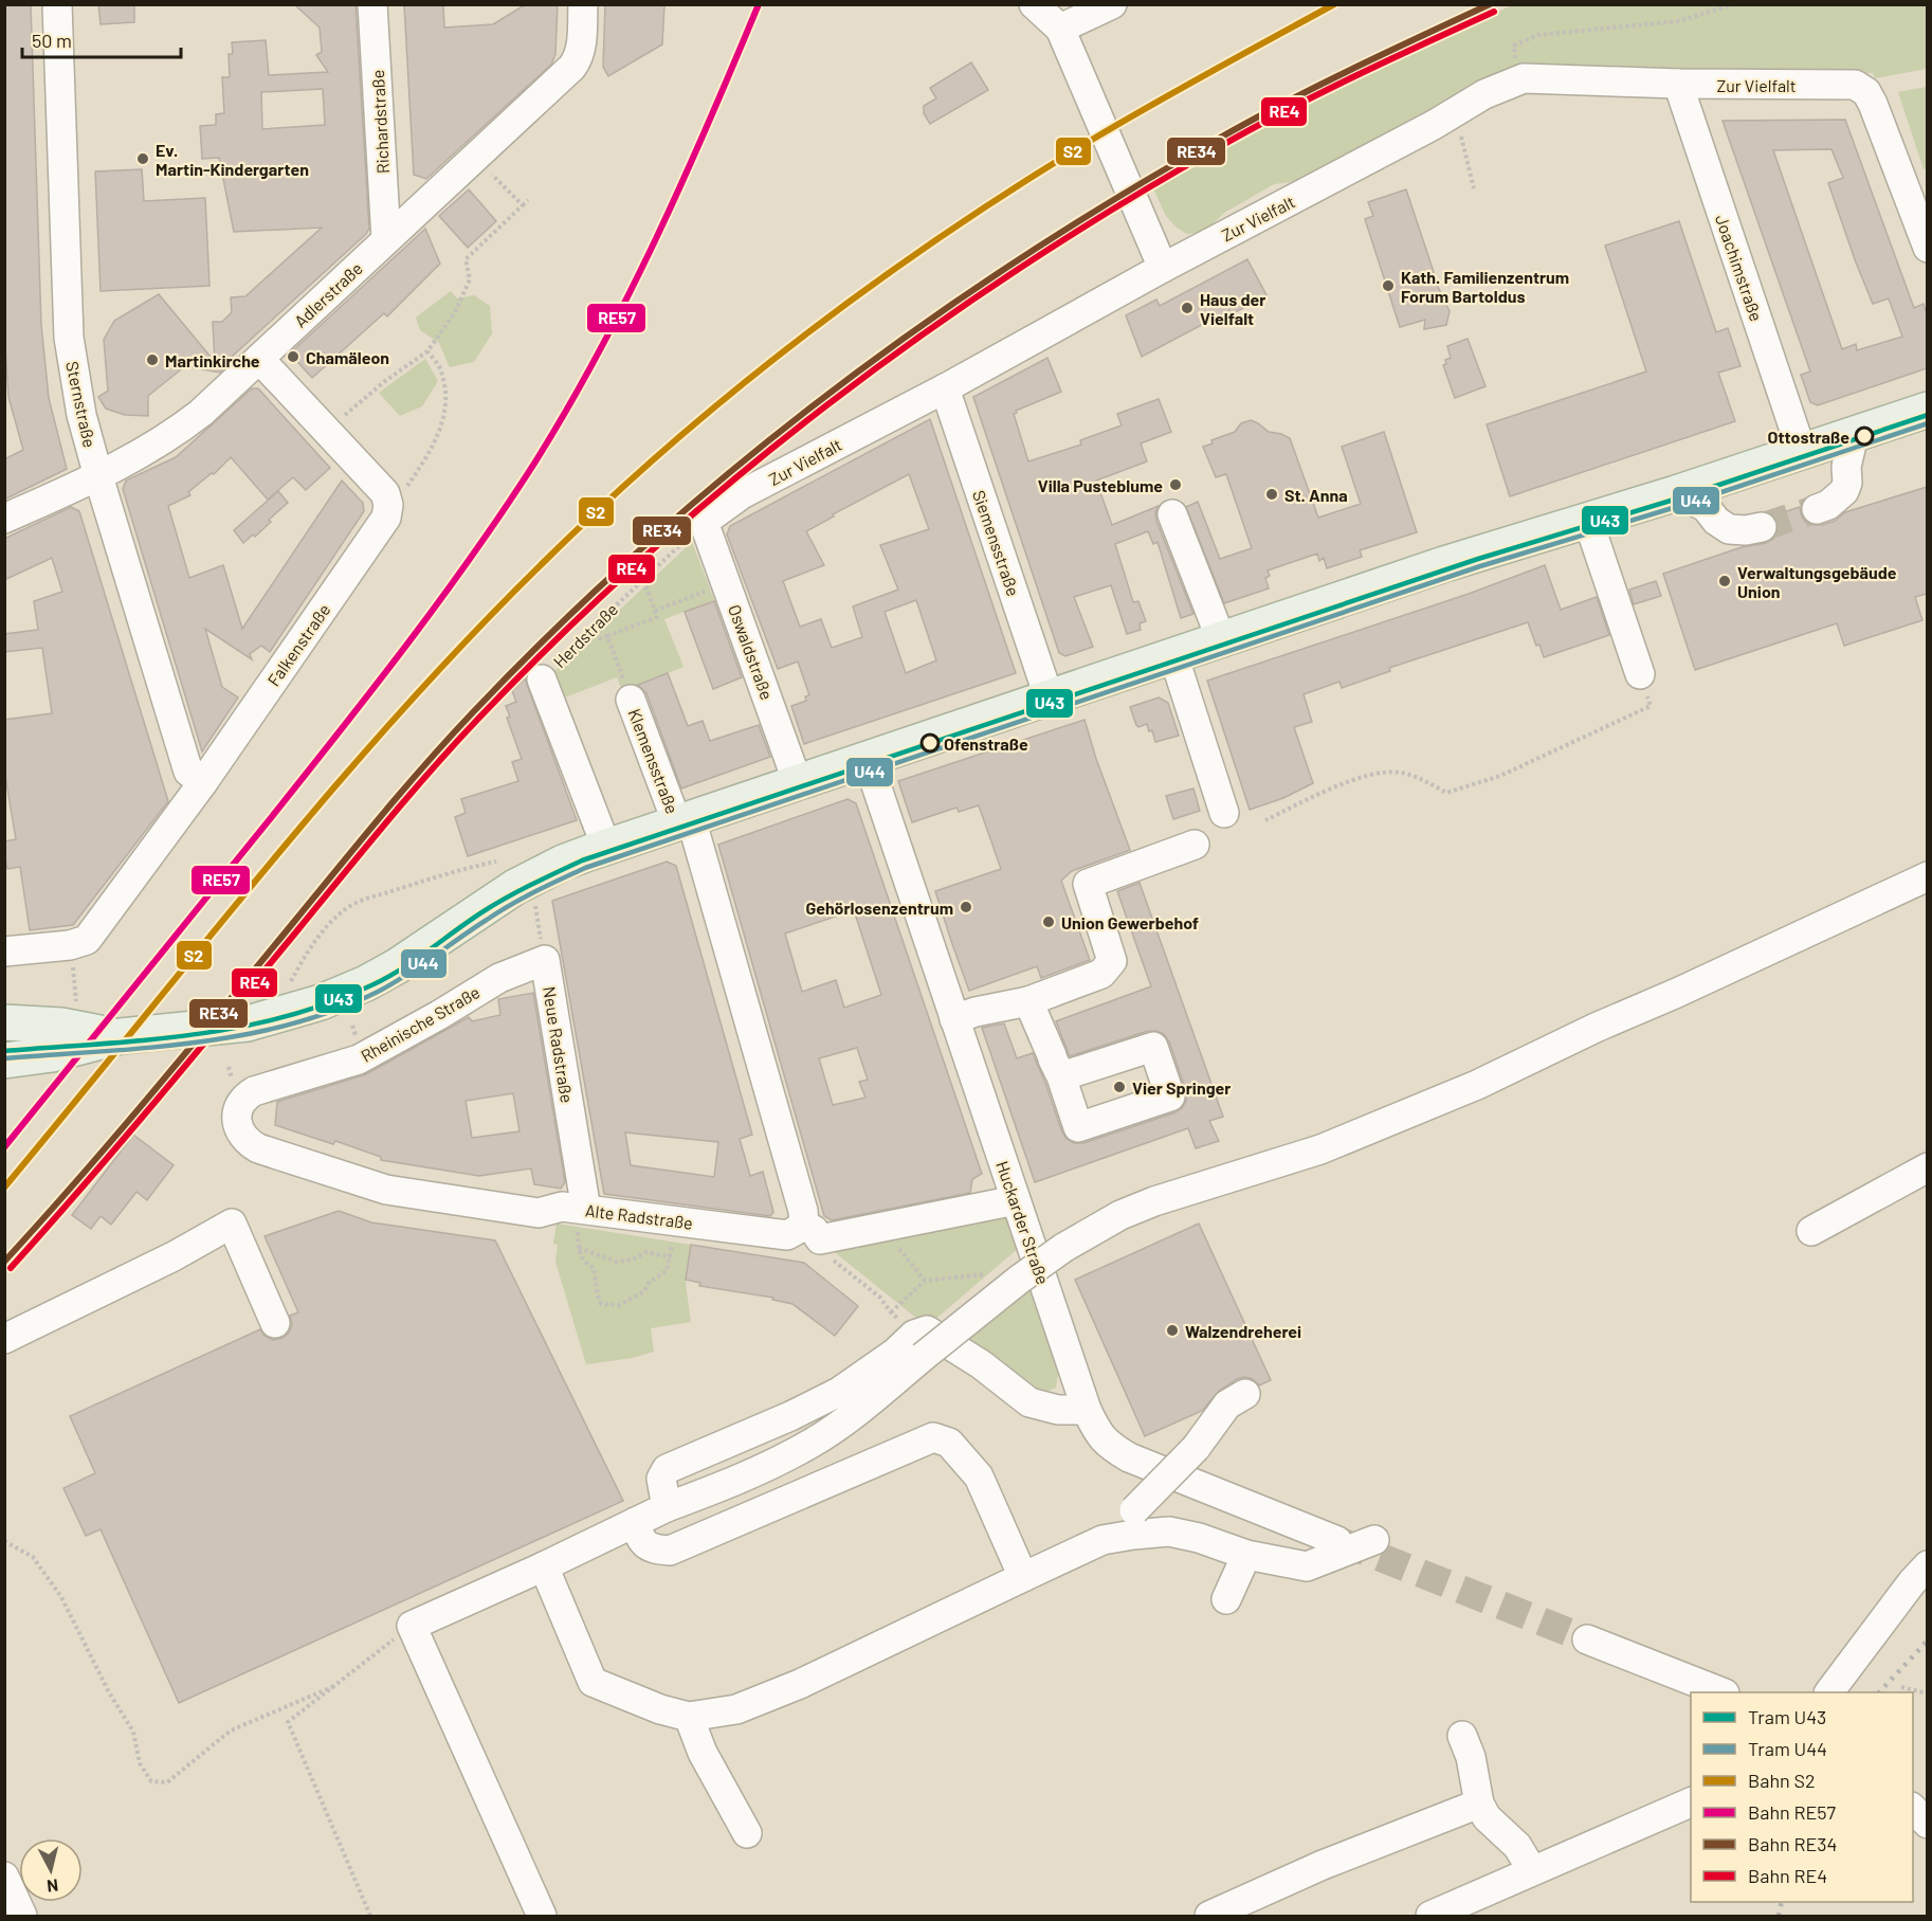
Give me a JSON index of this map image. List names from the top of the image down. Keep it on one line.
{"streets":{"street":["Zur Vielfalt","Richardstraße","Joachimstraße","Adlerstraße","Sternstraße","Siemensstraße","Herdstraße","Falkenstraße","Oswaldstraße","Klemensstraße","Rheinische Straße","Neue Radstraße","Alte Radstraße","Huckarder Straße"]},"crossings":[["Zur Vielfalt","Joachimstraße"],["Zur Vielfalt","Siemensstraße"],["Zur Vielfalt","Herdstraße"],["Zur Vielfalt","Oswaldstraße"],["Richardstraße","Adlerstraße"],["Adlerstraße","Sternstraße"],["Sternstraße","Falkenstraße"],["Herdstraße","Oswaldstraße"],["Rheinische Straße","Neue Radstraße"],["Rheinische Straße","Alte Radstraße"],["Neue Radstraße","Alte Radstraße"],["Alte Radstraße","Huckarder Straße"]],"places":["Ev. Martin-Kindergarten","Kath. Familienzentrum Forum Bartoldus","Haus der Vielfalt","Chamäleon","Martinkirche","Ottostraße","Villa Pusteblume","St. Anna","Verwaltungsgebäude Union","Ofenstraße","Gehörlosenzentrum","Union Gewerbehof","Vier Springer","Walzendreherei"],"lines":["rail line S2","rail line RE57","rail line RE34","rail line RE4","tram line U43","tram line U44"],"legend":["Tram U43","Tram U44","Bahn S2","Bahn RE57","Bahn RE34","Bahn RE4"],"scale_bar":"50 m","north":"bottom"}
